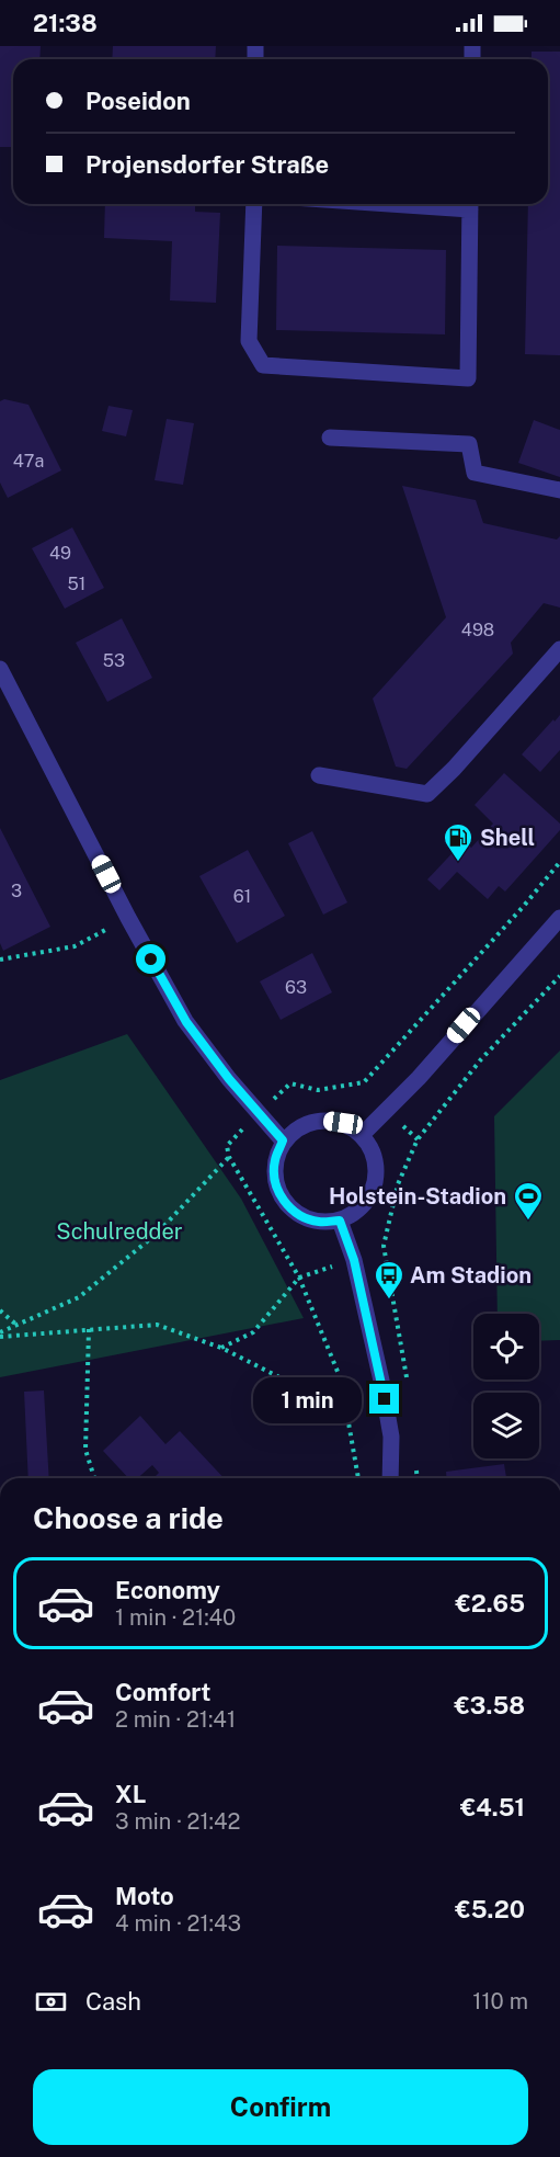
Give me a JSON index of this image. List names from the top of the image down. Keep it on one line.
{"parks":["Schulredder"],"places":{"fuel station":["Shell"],"sports":["Holstein-Stadion"],"bus stop":["Am Stadion"]},"house_numbers":["47a","49","51","498","53","3","61","63"],"page":{"status":"21:38","banner":["Poseidon","Projensdorfer Straße"],"bubble":"1 min","heading":"Choose a ride","list":[{"name":"Economy","note":"1 min · 21:40","value":"€2.65"},{"name":"Comfort","note":"2 min · 21:41","value":"€3.58"},{"name":"XL","note":"3 min · 21:42","value":"€4.51"},{"name":"Moto","note":"4 min · 21:43","value":"€5.20"}],"pay":["Cash","110 m"],"buttons":"Confirm"}}
